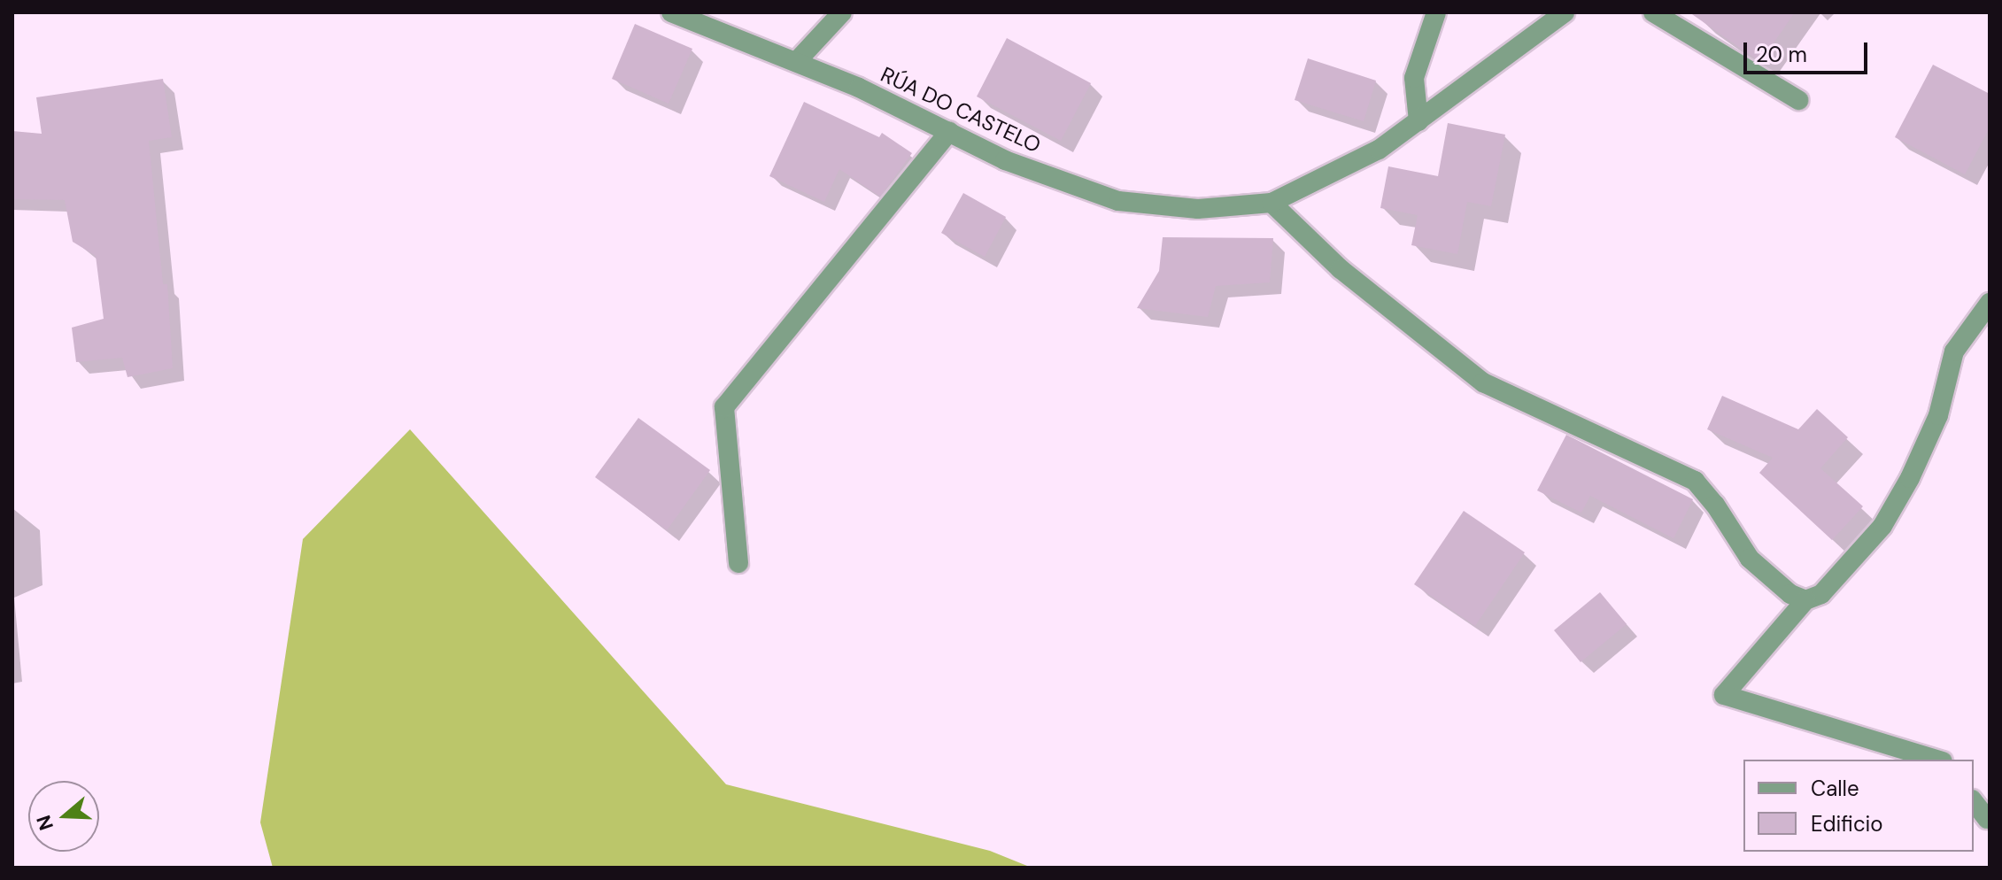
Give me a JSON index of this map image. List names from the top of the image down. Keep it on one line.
{"streets":{"street":["RÚA DO CASTELO"]},"legend":["Calle","Edificio"],"scale_bar":"20 m","north":"left"}
